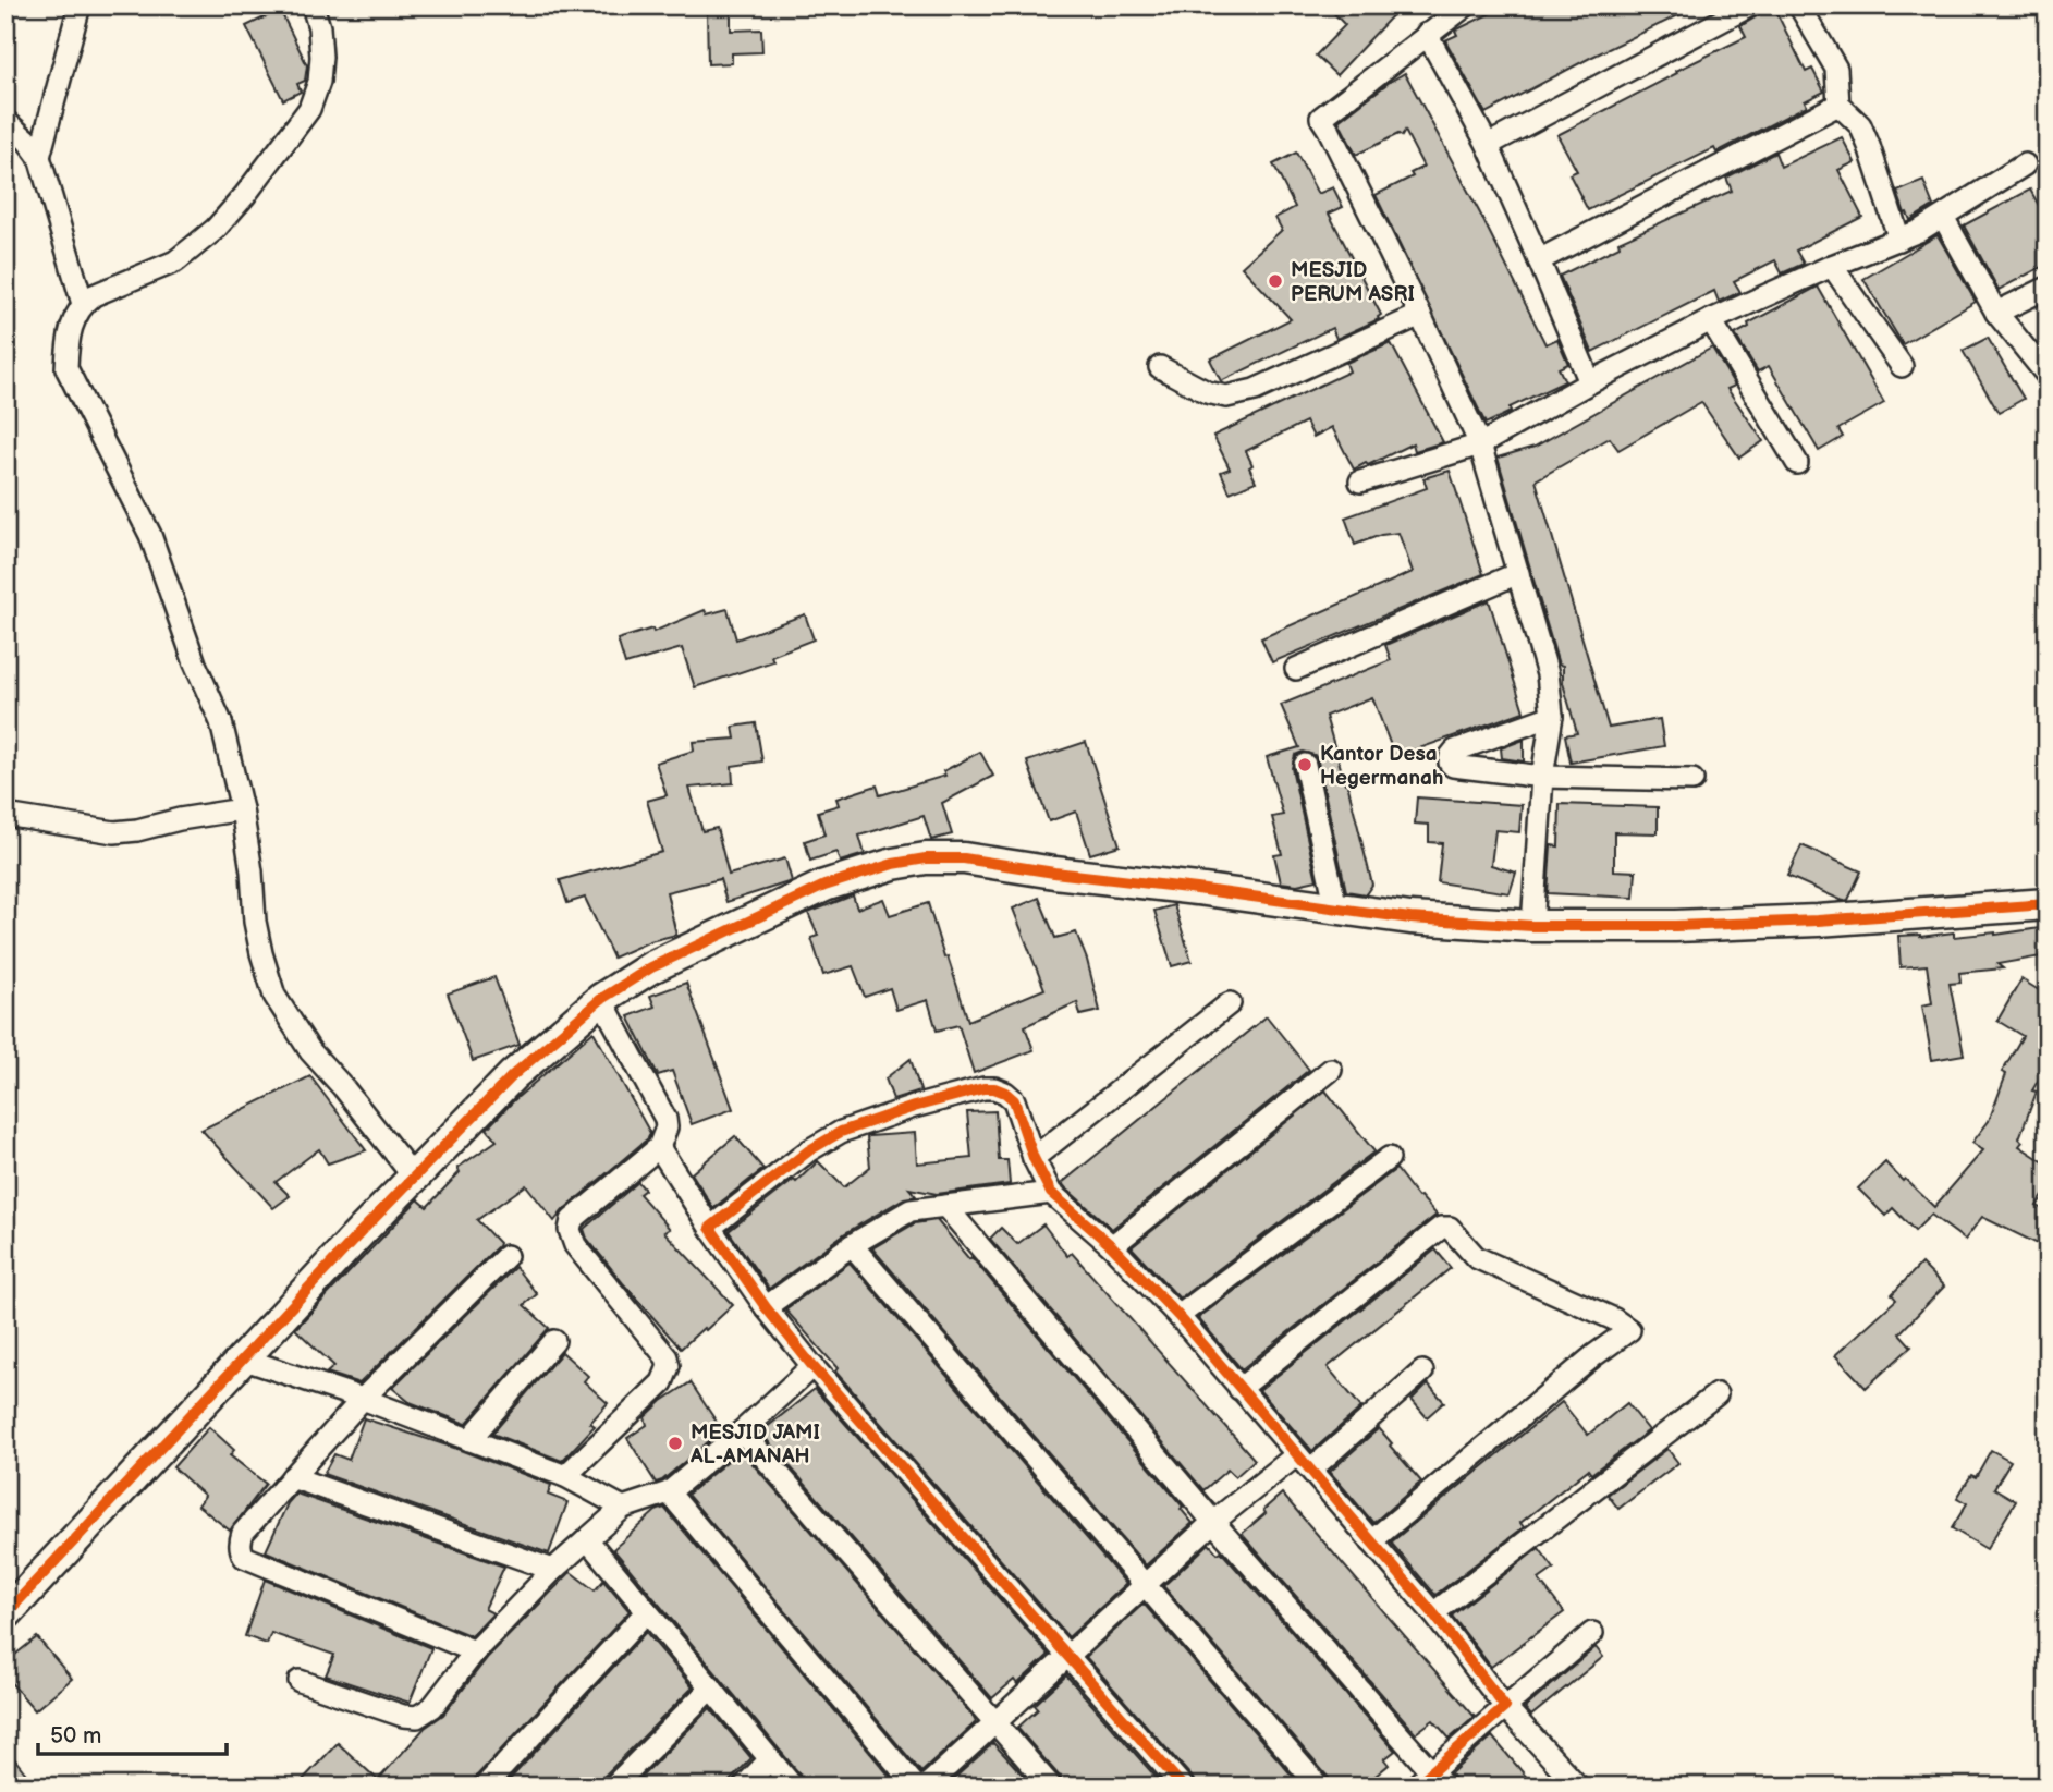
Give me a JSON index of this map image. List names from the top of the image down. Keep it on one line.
{"places":["MESJID PERUM ASRI","Kantor Desa Hegermanah","MESJID JAMI AL-AMANAH"],"scale_bar":"50 m"}
